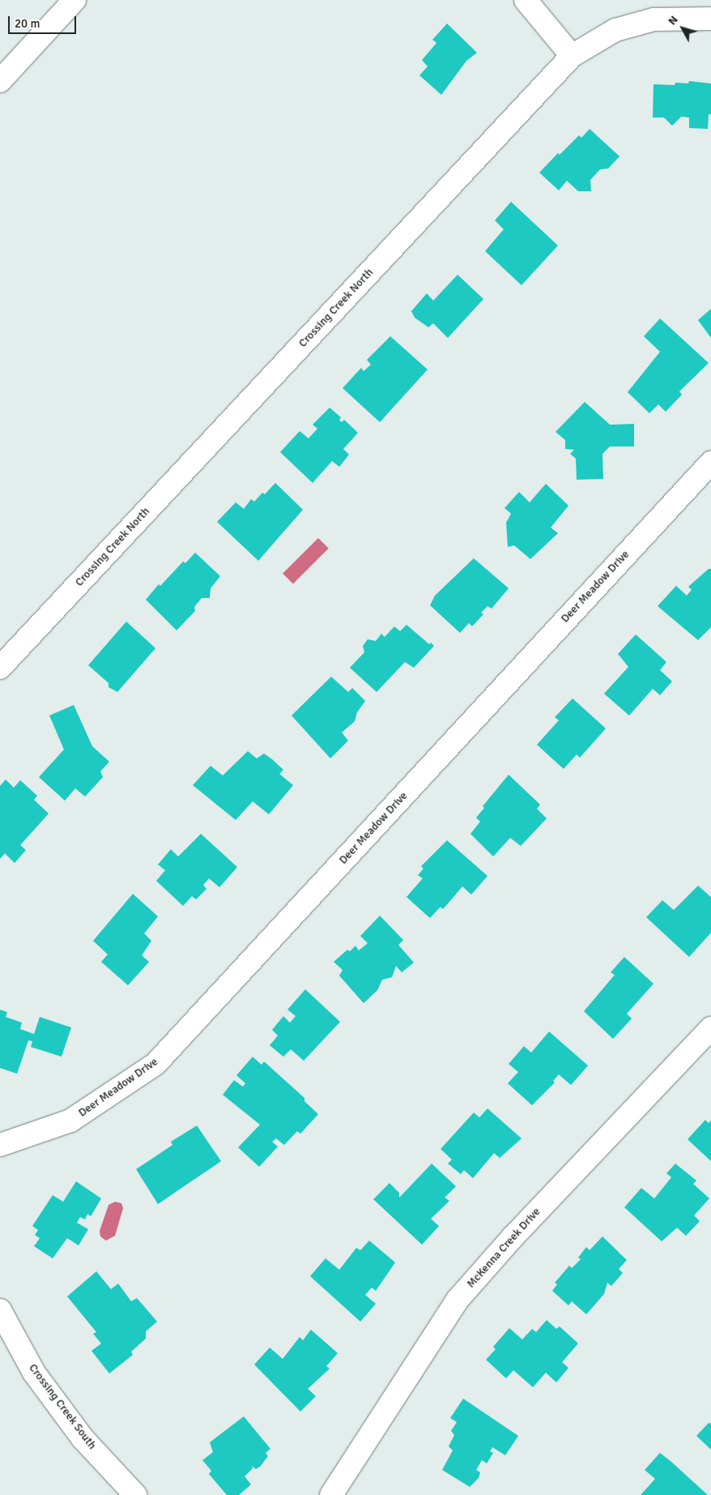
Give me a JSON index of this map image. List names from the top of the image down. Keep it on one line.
{"streets":{"street":["Crossing Creek North","Deer Meadow Drive","McKenna Creek Drive","Crossing Creek South"]},"scale_bar":"20 m","north":"top left"}
